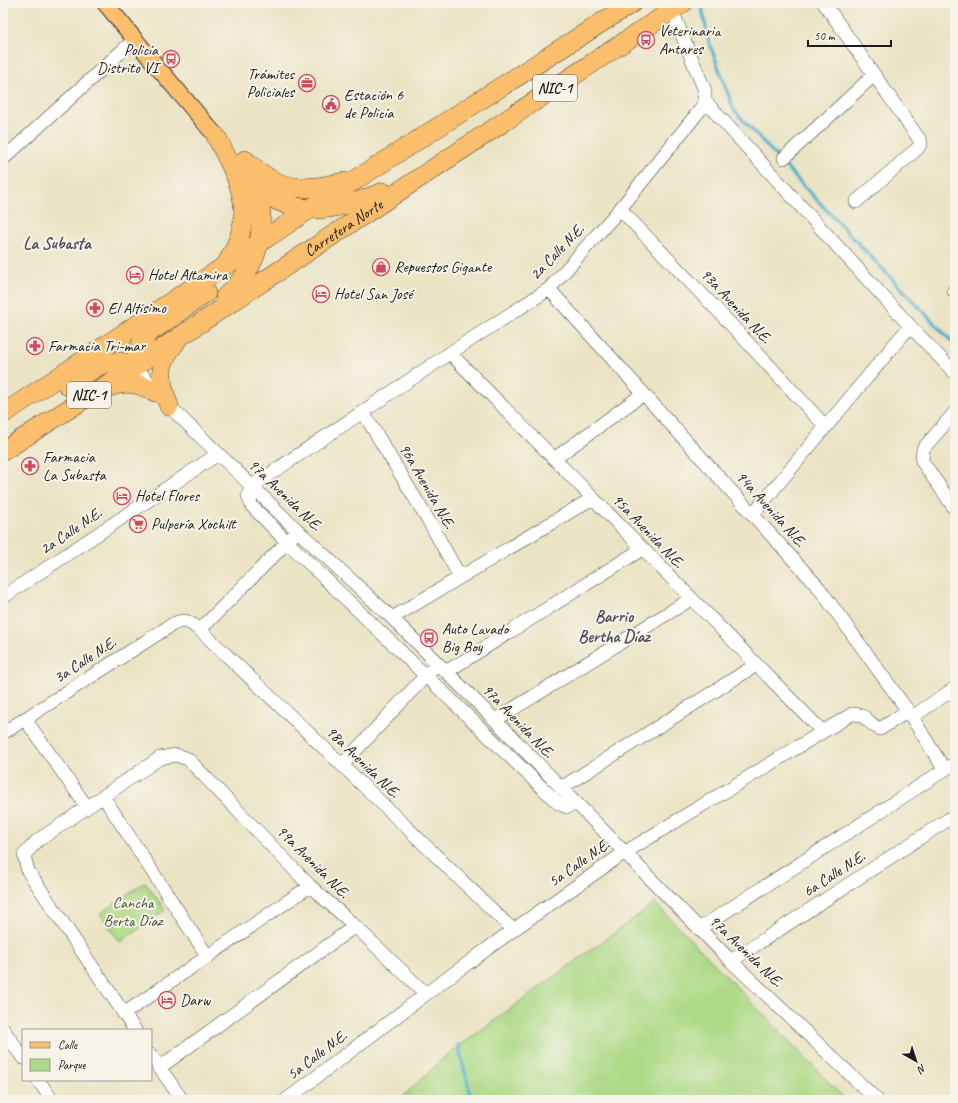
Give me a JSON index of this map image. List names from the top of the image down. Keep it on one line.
{"streets":{"highway":["NIC-1","Carretera Norte"],"street":["2a Calle N.E.","93a Avenida N.E.","96a Avenida N.E.","97a Avenida N.E.","94a Avenida N.E.","95a Avenida N.E.","3a Calle N.E.","98a Avenida N.E.","99a Avenida N.E.","5a Calle N.E.","6a Calle N.E."]},"crossings":[["Carretera Norte","97a Avenida N.E."],["2a Calle N.E.","93a Avenida N.E."],["2a Calle N.E.","96a Avenida N.E."],["2a Calle N.E.","97a Avenida N.E."],["2a Calle N.E.","94a Avenida N.E."],["2a Calle N.E.","95a Avenida N.E."],["97a Avenida N.E.","5a Calle N.E."],["97a Avenida N.E.","6a Calle N.E."],["94a Avenida N.E.","5a Calle N.E."],["95a Avenida N.E.","5a Calle N.E."],["3a Calle N.E.","98a Avenida N.E."],["98a Avenida N.E.","5a Calle N.E."],["99a Avenida N.E.","5a Calle N.E."]],"districts":["La Subasta","Barrio Bertha Díaz"],"parks":["Cancha Berta Díaz"],"places":{"bus stop":["Veterinaria Antares","Policía Distrito VI","Auto Lavado Big Boy"],"office":["Trámites Policiales"],"public building":["Estación 6 de Policía"],"shop":["Repuestos Gigante"],"hotel":["Hotel Altamira","Hotel San José","Hotel Flores","Darw"],"pharmacy":["El Altisimo","Farmacia Tri-mar","Farmacia La Subasta"],"supermarket":["Pulpería Xochilt"]},"legend":["Calle","Parque"],"scale_bar":"50 m","north":"bottom right"}
